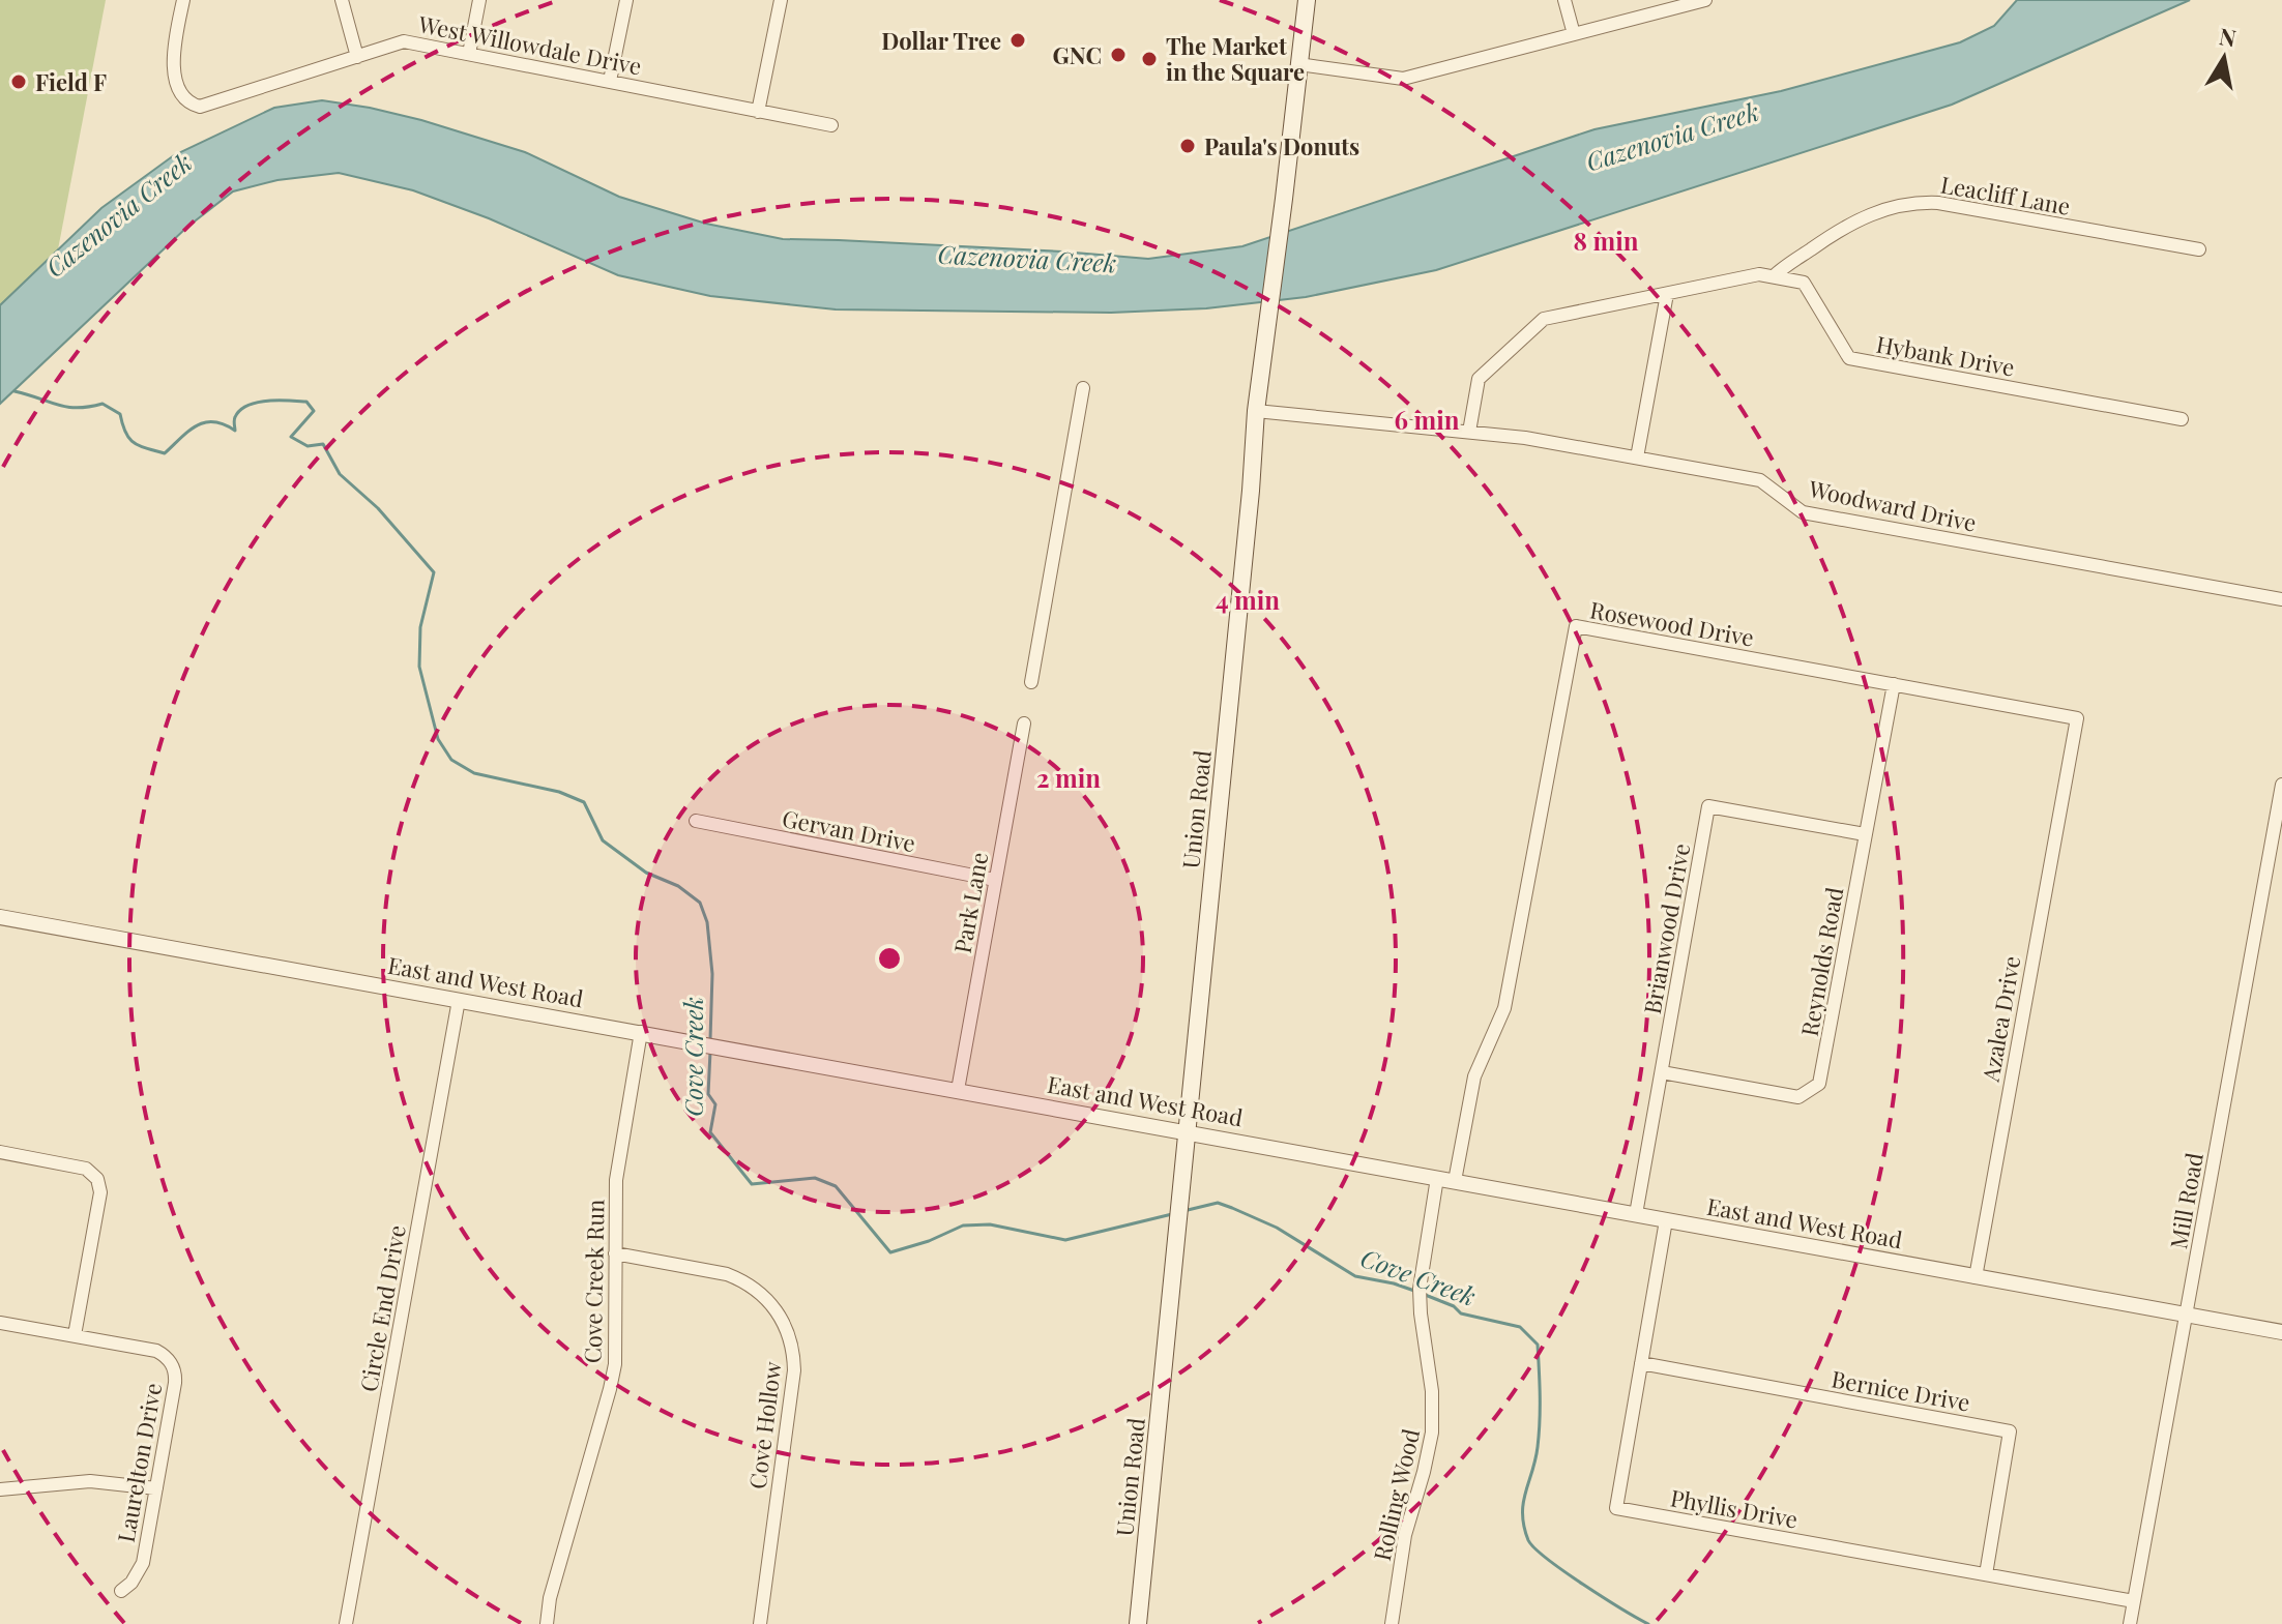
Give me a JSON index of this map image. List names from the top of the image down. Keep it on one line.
{"streets":{"main road":["Union Road"],"street":["West Willowdale Drive","Leacliff Lane","Hybank Drive","Woodward Drive","Rosewood Drive","Gervan Drive","Park Lane","Brianwood Drive","Reynolds Road","East and West Road","Azalea Drive","Mill Road","Cove Creek Run","Circle End Drive","Bernice Drive","Cove Hollow","Laurelton Drive","Rolling Wood","Phyllis Drive"]},"crossings":[["Leacliff Lane","Hybank Drive"],["Hybank Drive","Woodward Drive"],["Woodward Drive","Union Road"],["Rosewood Drive","Reynolds Road"],["Rosewood Drive","East and West Road"],["Rosewood Drive","Azalea Drive"],["Union Road","East and West Road"],["Gervan Drive","Park Lane"],["Park Lane","East and West Road"],["Brianwood Drive","Reynolds Road"],["Brianwood Drive","East and West Road"],["East and West Road","Azalea Drive"],["East and West Road","Mill Road"],["East and West Road","Cove Creek Run"],["East and West Road","Circle End Drive"],["East and West Road","Rolling Wood"],["East and West Road","Phyllis Drive"],["Mill Road","Phyllis Drive"],["Cove Creek Run","Cove Hollow"],["Bernice Drive","Phyllis Drive"]],"water":["Cazenovia Creek","Cove Creek"],"places":["Dollar Tree","GNC","The Market in the Square","Field F","Paula's Donuts"],"north":"top","rings":["8 min","6 min","4 min","2 min"]}
